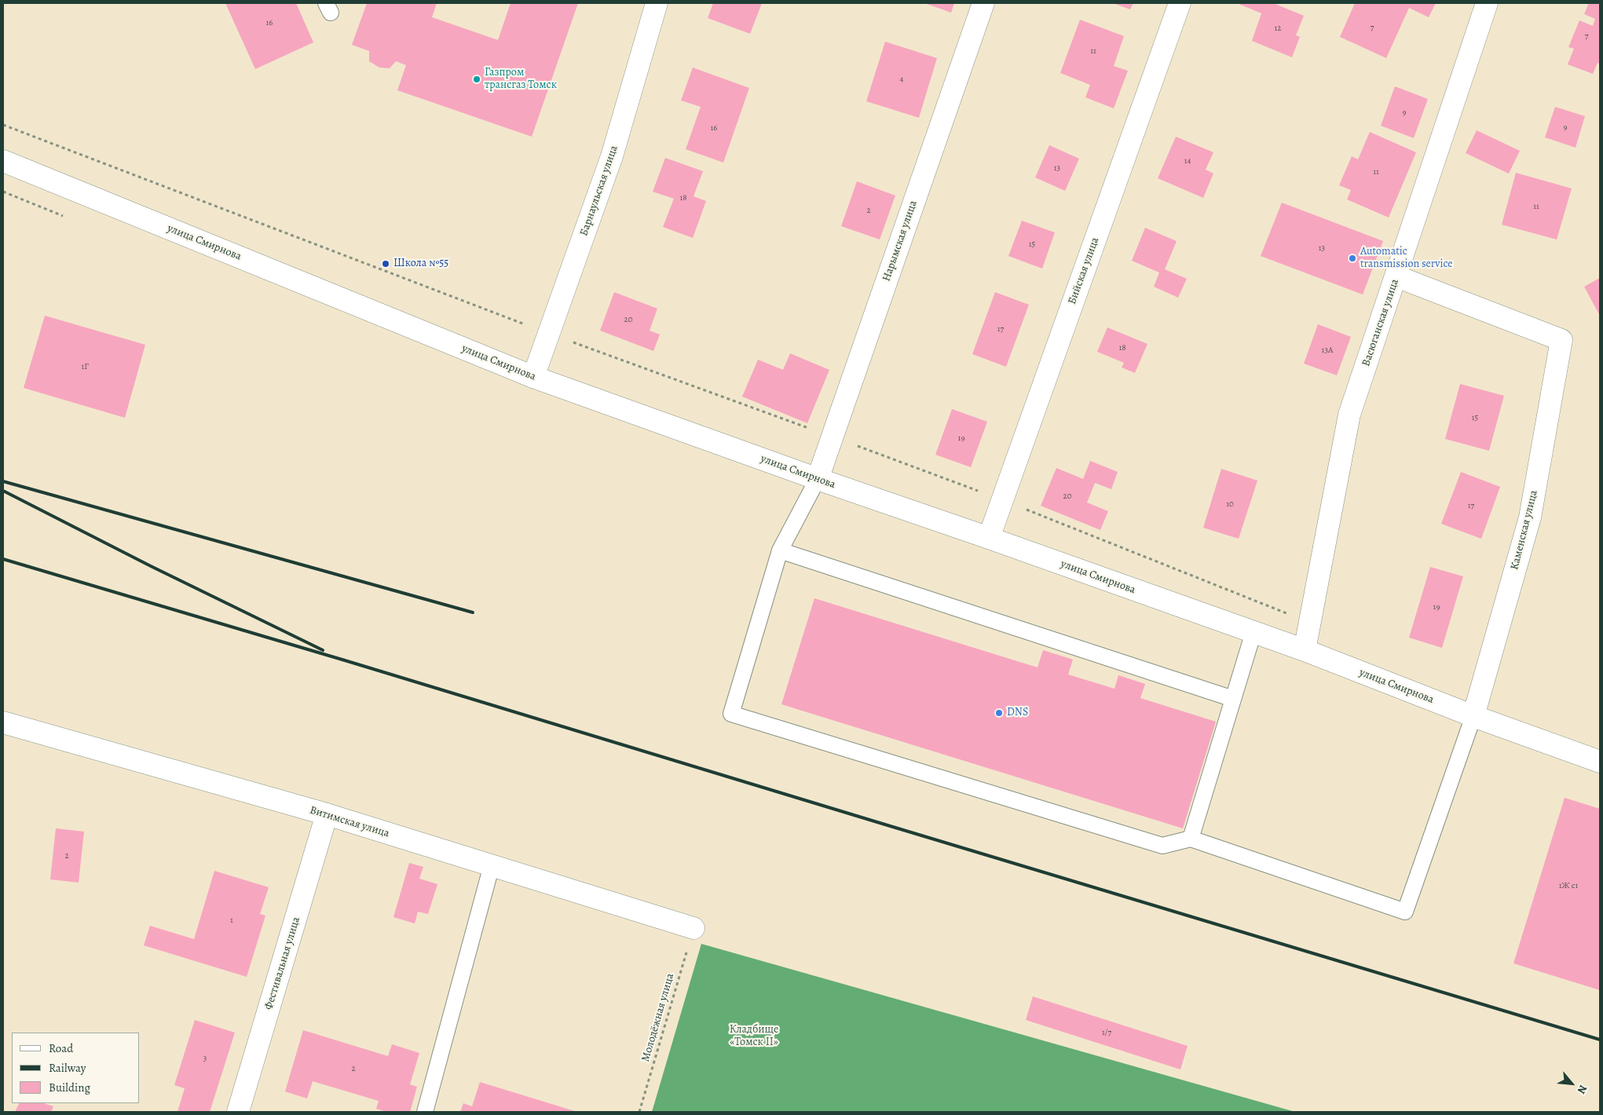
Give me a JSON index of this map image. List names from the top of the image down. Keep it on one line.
{"streets":{"street":["Барнаульская улица","Нарымская улица","улица Смирнова","Бийская улица","Васюганская улица","Каменская улица","Витимская улица","Фестивальная улица"],"path":["Молодёжная улица"]},"crossings":[["Барнаульская улица","улица Смирнова"],["Нарымская улица","улица Смирнова"],["улица Смирнова","Бийская улица"],["улица Смирнова","Васюганская улица"],["улица Смирнова","Каменская улица"],["Васюганская улица","Каменская улица"],["Витимская улица","Фестивальная улица"],["Витимская улица","Молодёжная улица"]],"parks":["Кладбище «Томск II»"],"places":["Газпром трансгаз Томск","Automatic transmission service","Школа №55","DNS"],"house_numbers":["16","7","12","7","11","4","9","9","16","14","13","11","18","11","2","15","13","20","17","18","13А","1Г","15","19","20","10","17","19","2","1Ж с1","1","1/7","3","2"],"legend":["Road","Railway","Building"],"north":"bottom right"}
